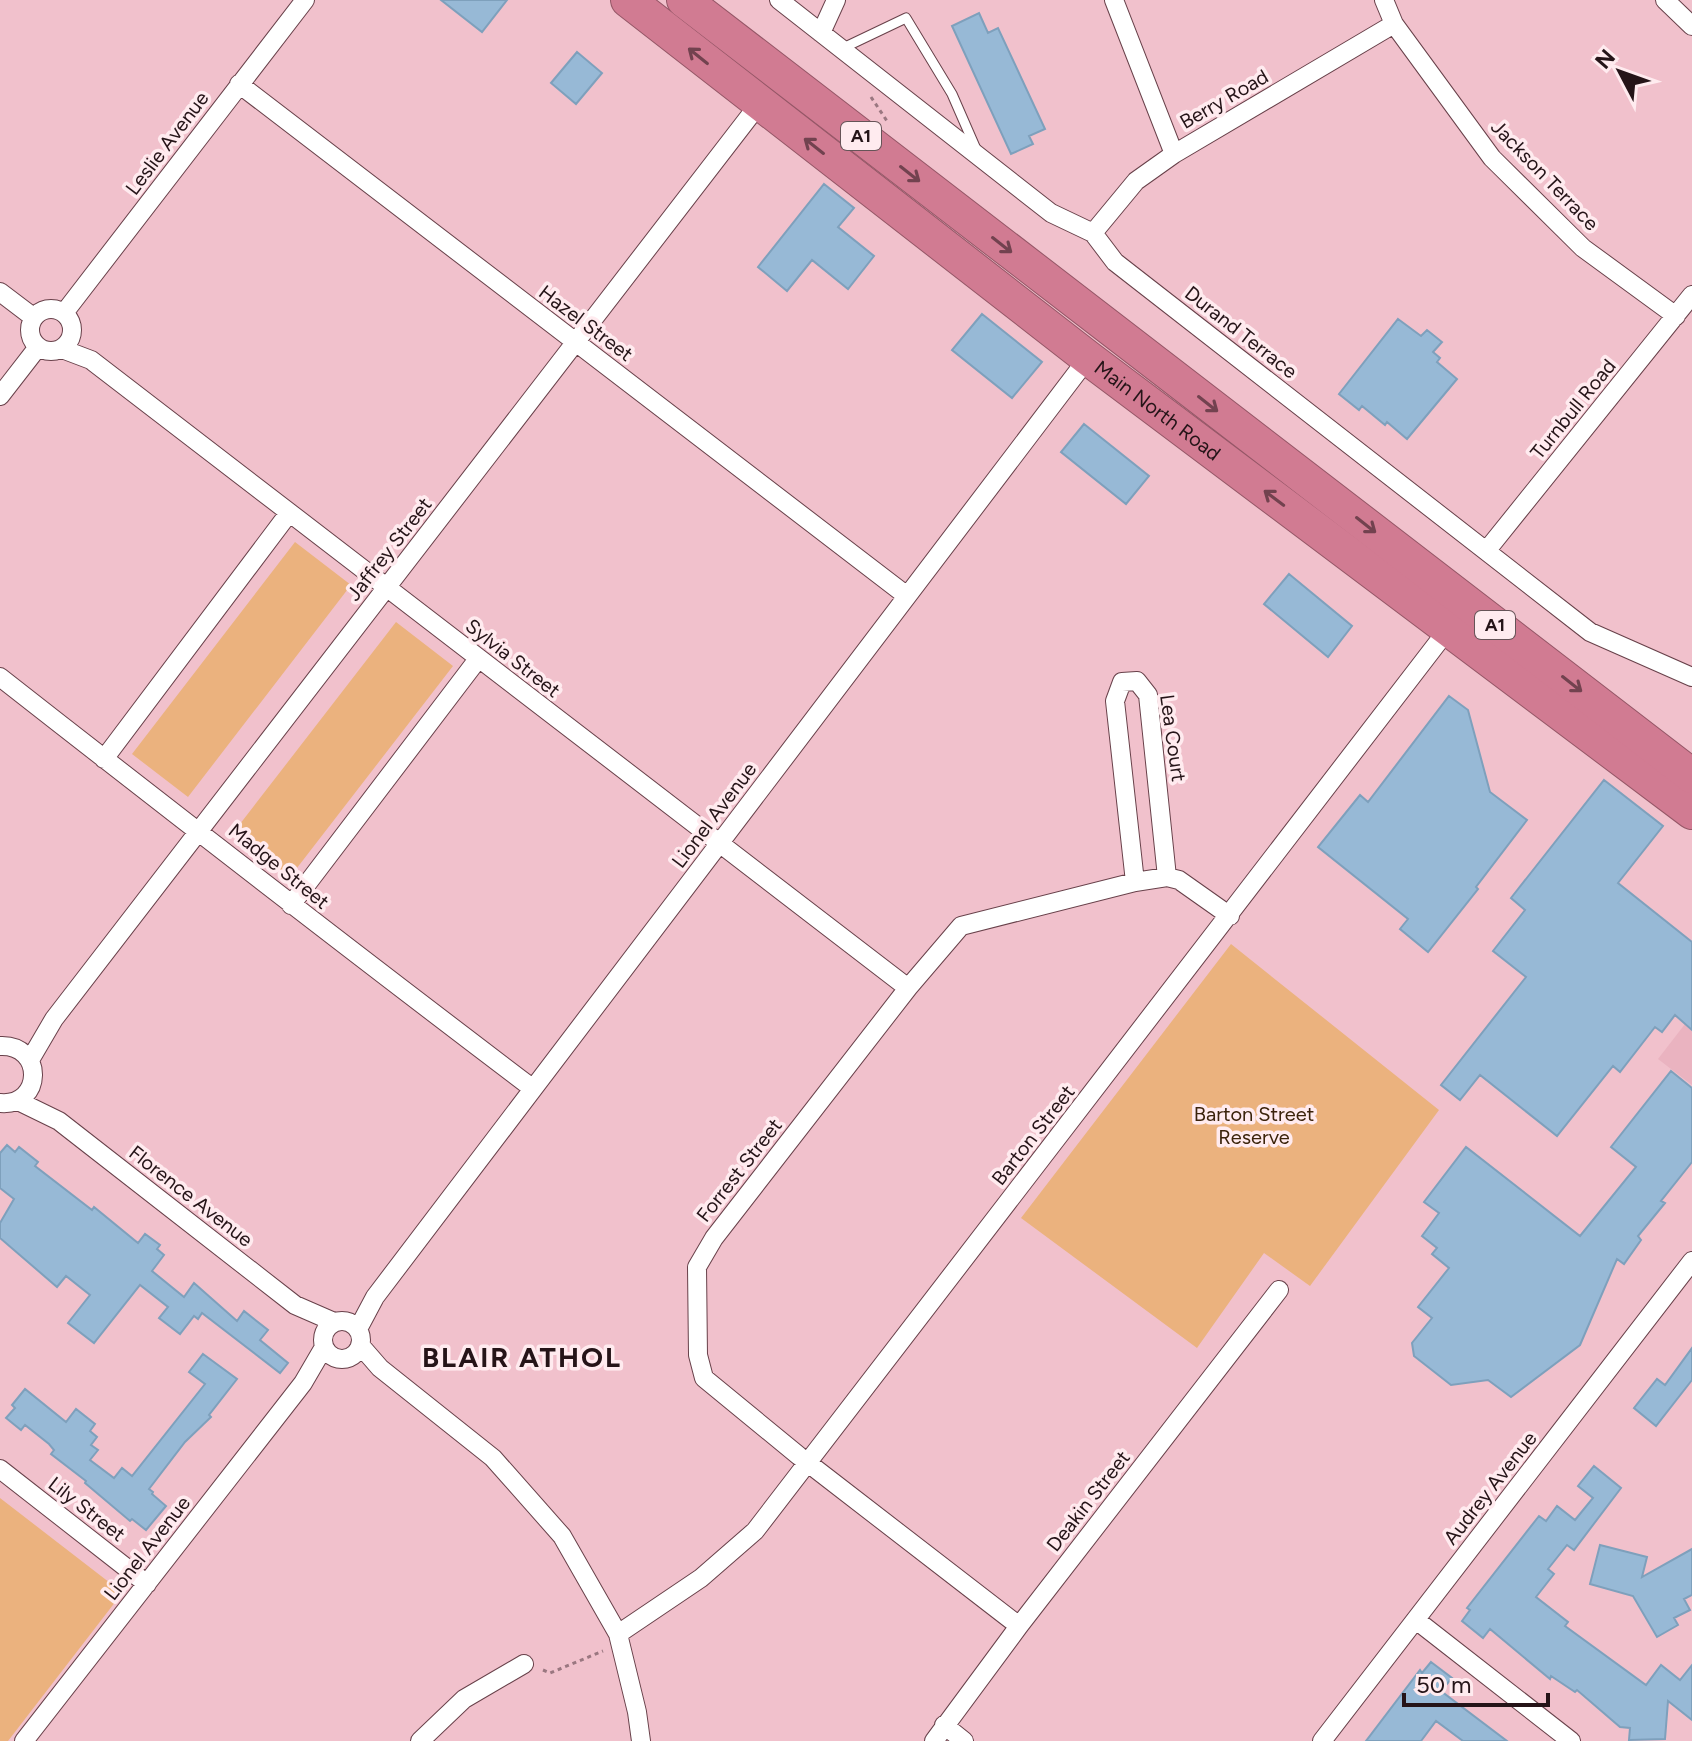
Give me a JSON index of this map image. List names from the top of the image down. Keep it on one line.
{"streets":{"highway":["A1","Main North Road"],"street":["Berry Road","Leslie Avenue","Jackson Terrace","Hazel Street","Durand Terrace","Turnbull Road","Jaffrey Street","Sylvia Street","Lea Court","Lionel Avenue","Madge Street","Barton Street","Forrest Street","Florence Avenue","Audrey Avenue","Deakin Street","Lily Street"]},"crossings":[["Berry Road","Jackson Terrace"],["Berry Road","Durand Terrace"],["Leslie Avenue","Hazel Street"],["Leslie Avenue","Sylvia Street"],["Jackson Terrace","Turnbull Road"],["Hazel Street","Jaffrey Street"],["Hazel Street","Lionel Avenue"],["Durand Terrace","Turnbull Road"],["Main North Road","Jaffrey Street"],["Main North Road","Lionel Avenue"],["Main North Road","Barton Street"],["Jaffrey Street","Sylvia Street"],["Jaffrey Street","Madge Street"],["Sylvia Street","Lionel Avenue"],["Sylvia Street","Forrest Street"],["Lea Court","Forrest Street"],["Lionel Avenue","Madge Street"],["Lionel Avenue","Florence Avenue"],["Lionel Avenue","Lily Street"],["Barton Street","Forrest Street"],["Barton Street","Florence Avenue"],["Forrest Street","Deakin Street"]],"districts":["BLAIR ATHOL"],"parks":["Barton Street Reserve"],"scale_bar":"50 m","north":"top left"}
